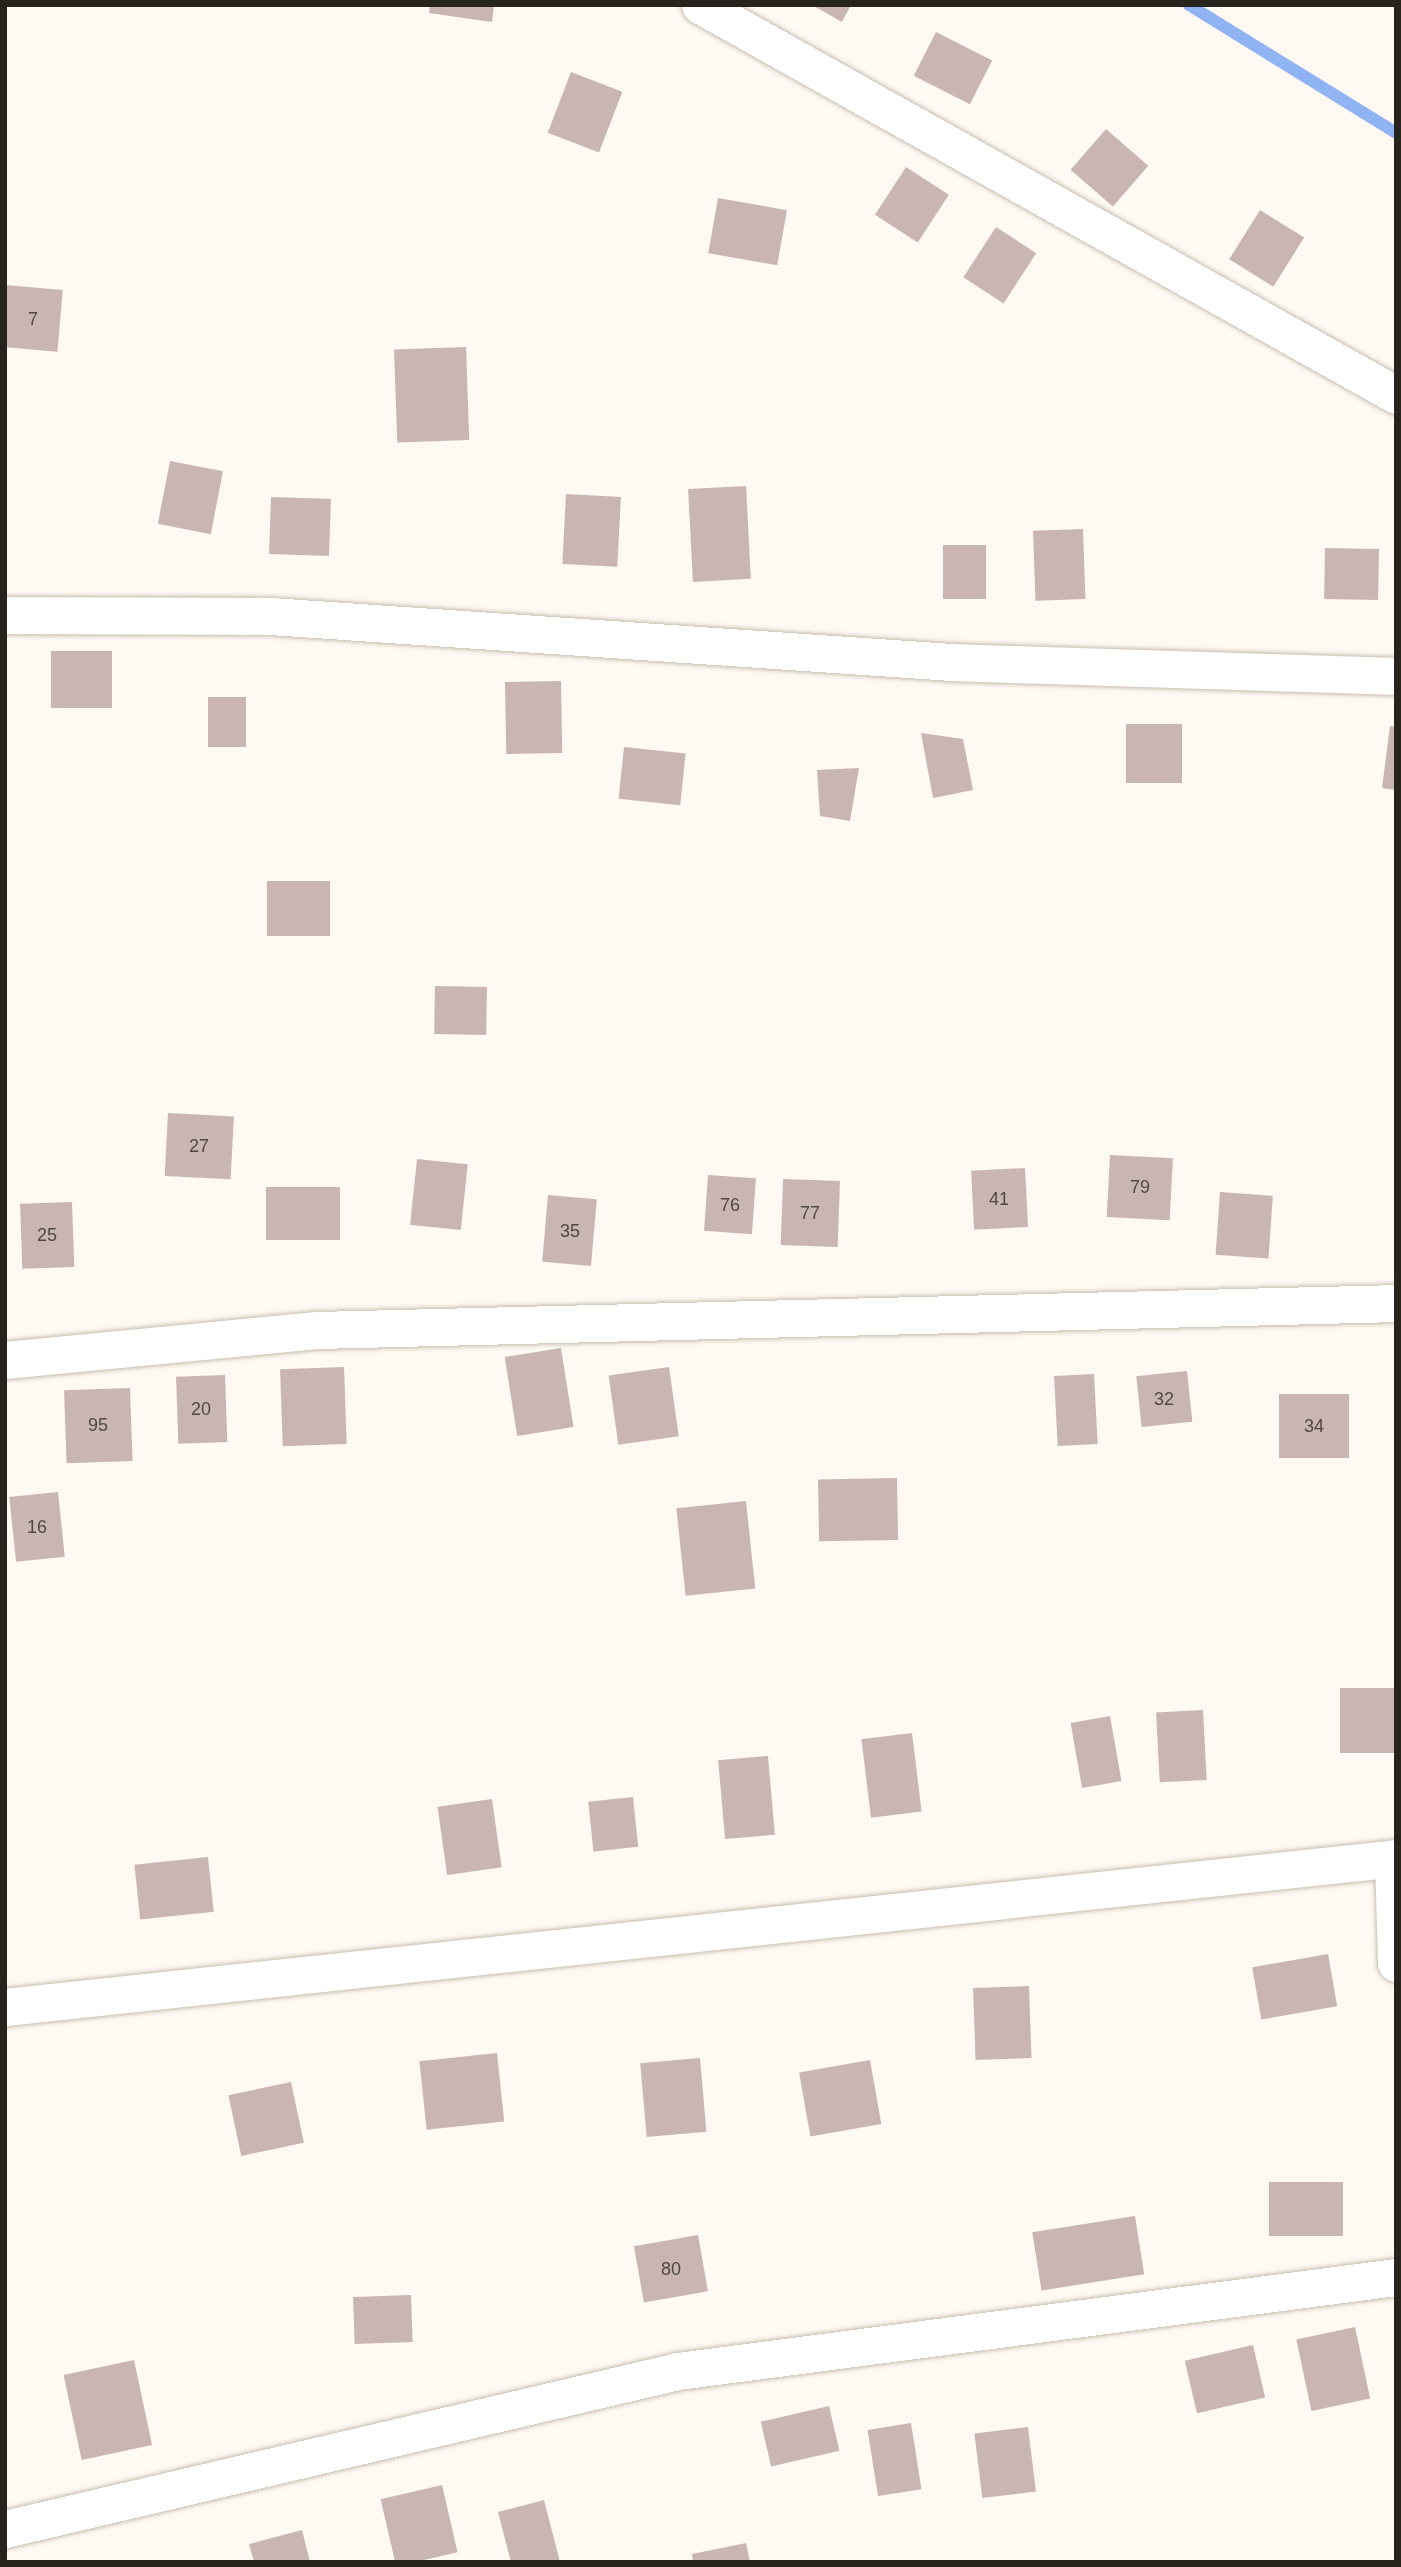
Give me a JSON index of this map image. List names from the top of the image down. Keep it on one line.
{"house_numbers":["7","27","79","41","76","77","35","25","32","20","95","34","16","80"]}
